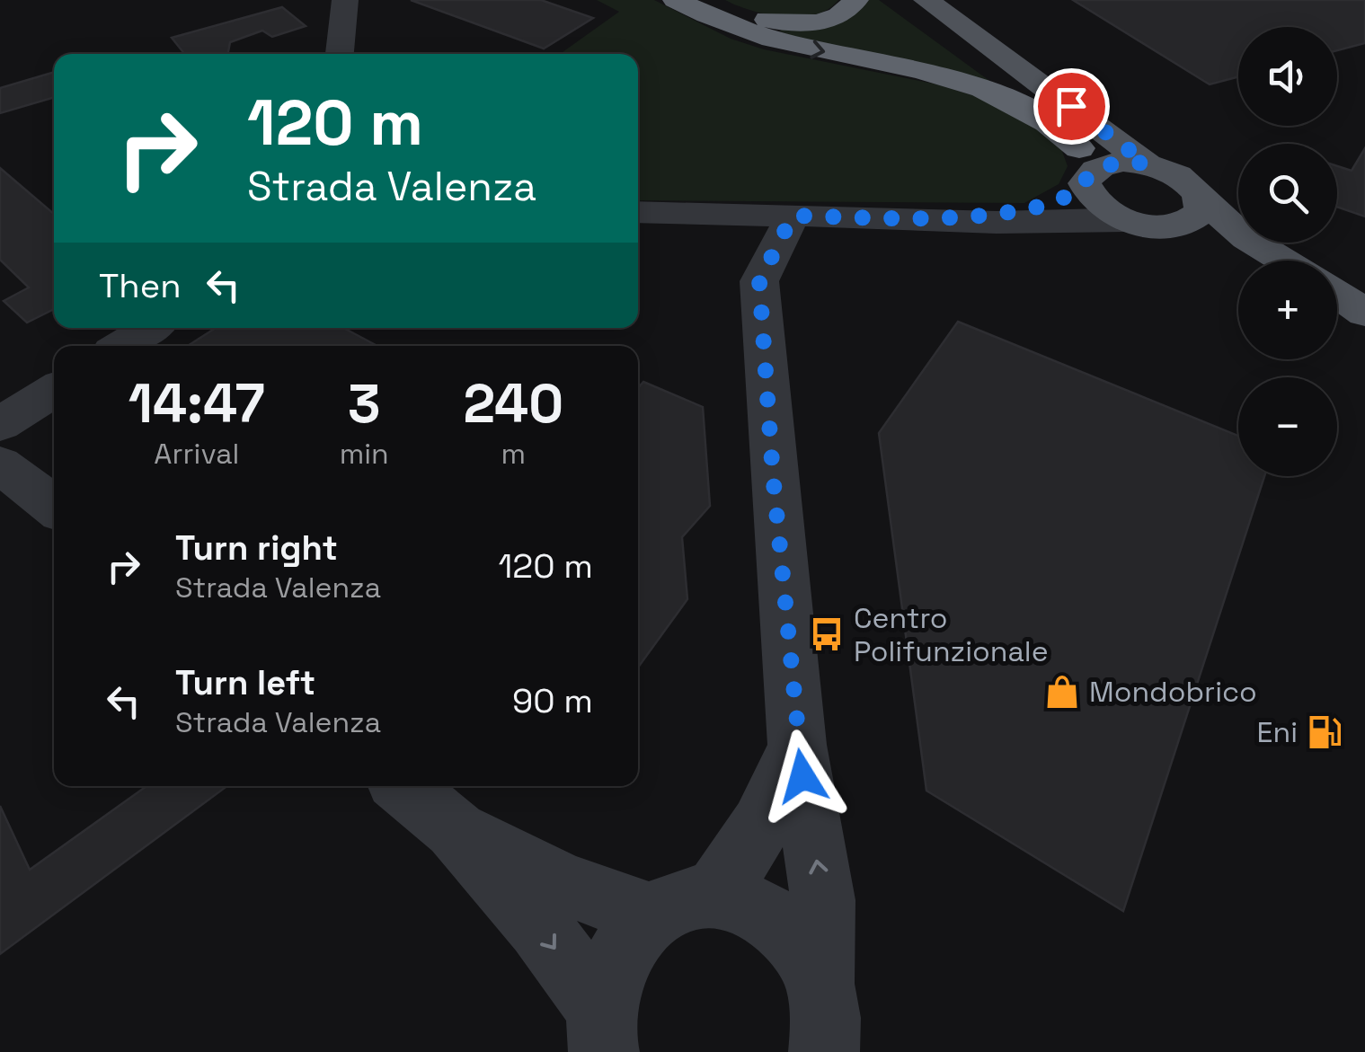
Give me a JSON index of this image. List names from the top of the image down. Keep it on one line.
{"places":{"bus stop":["Centro Polifunzionale"],"shop":["Mondobrico"],"fuel station":["Eni"]},"page":{"map_buttons":["+","−"],"turn":["120 m","Strada Valenza"],"then":"Then","eta":["14:47","Arrival","3","min","240","m"],"list":[{"name":"Turn right","note":"Strada Valenza","value":"120 m"},{"name":"Turn left","note":"Strada Valenza","value":"90 m"}]}}
